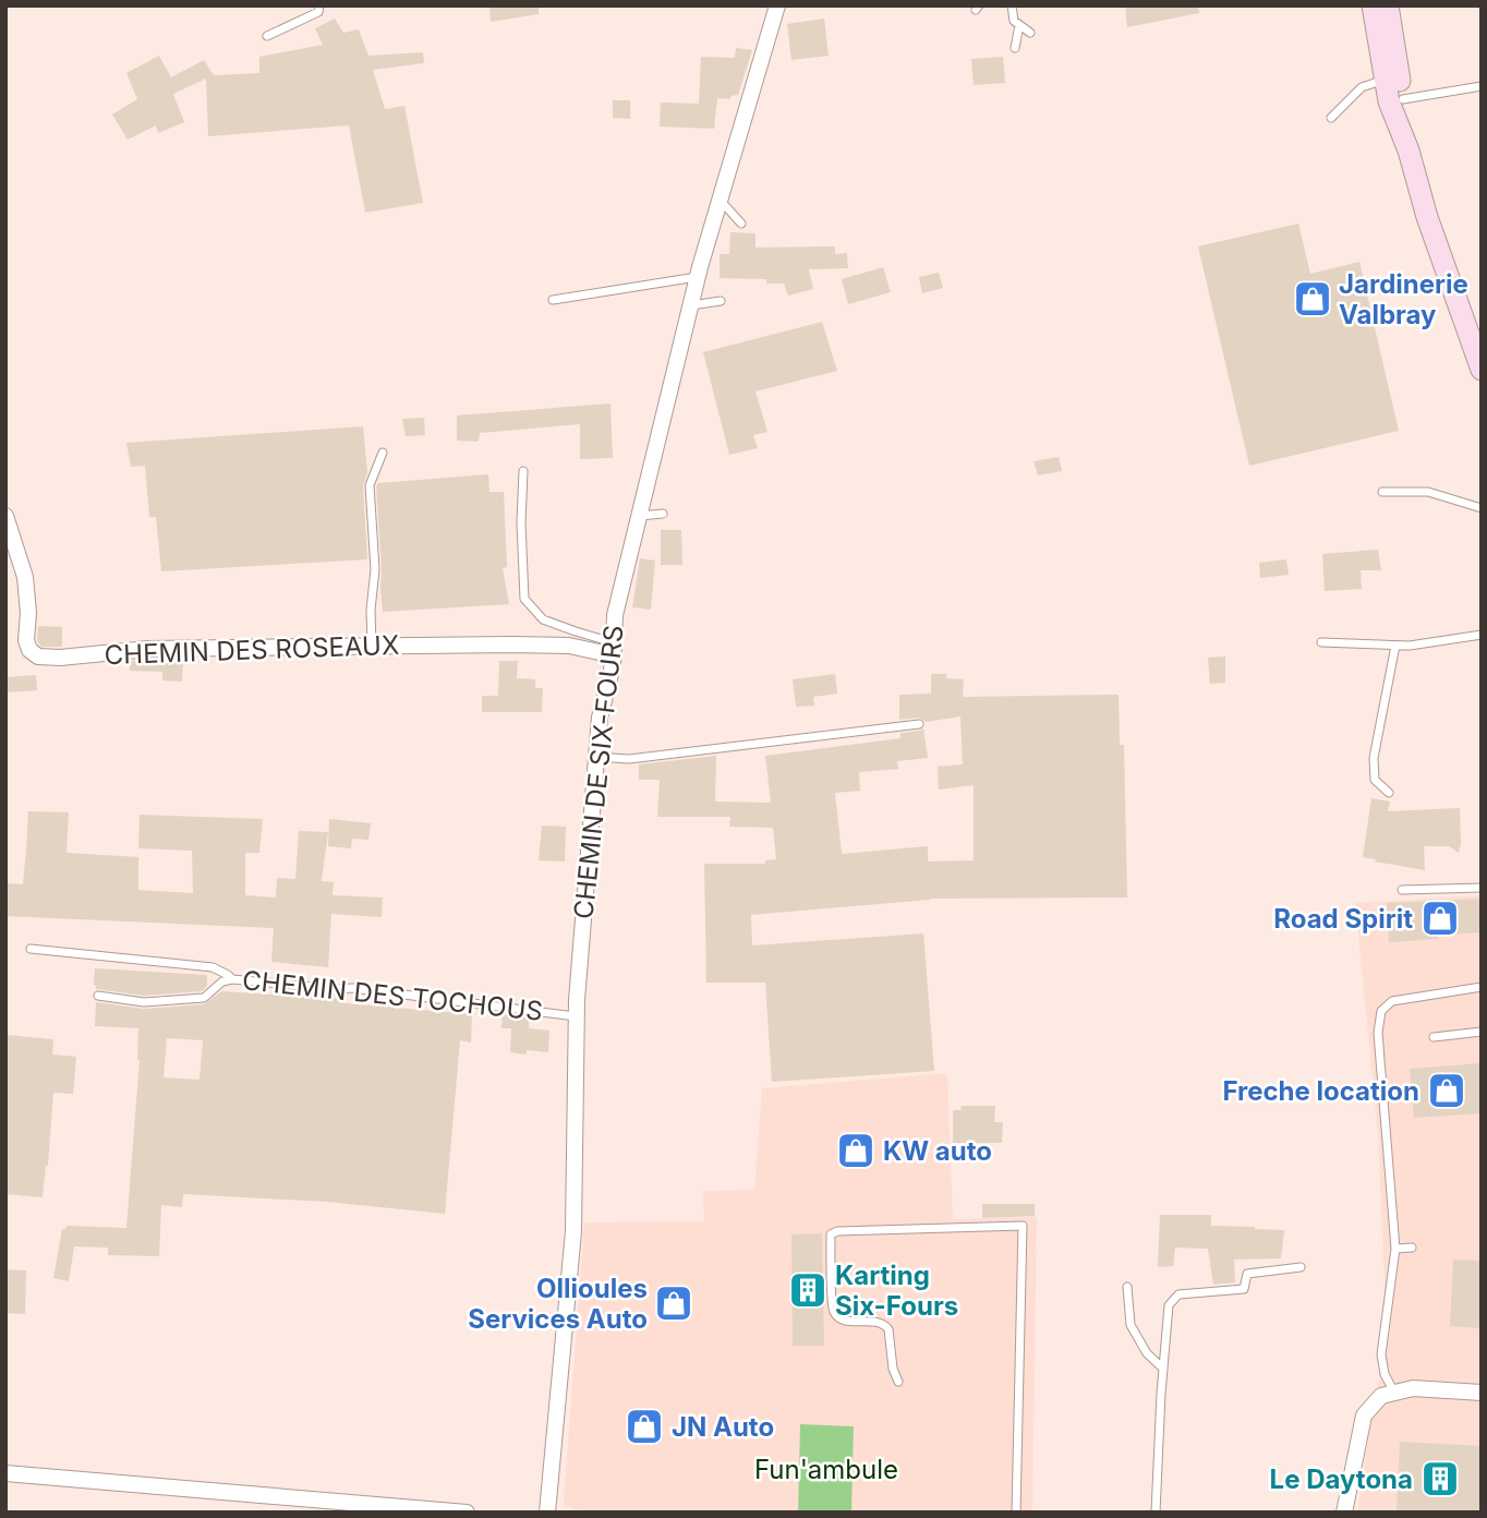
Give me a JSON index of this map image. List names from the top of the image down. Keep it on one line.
{"streets":{"street":["CHEMIN DES ROSEAUX","CHEMIN DE SIX-FOURS"],"lane":["CHEMIN DES TOCHOUS"]},"crossings":[["CHEMIN DES ROSEAUX","CHEMIN DE SIX-FOURS"],["CHEMIN DE SIX-FOURS","CHEMIN DES TOCHOUS"]],"parks":["Fun'ambule"],"places":{"shop":["Jardinerie Valbray","Road Spirit","Freche location","KW auto","Ollioules Services Auto","JN Auto"],"building":["Karting Six-Fours","Le Daytona"]}}
